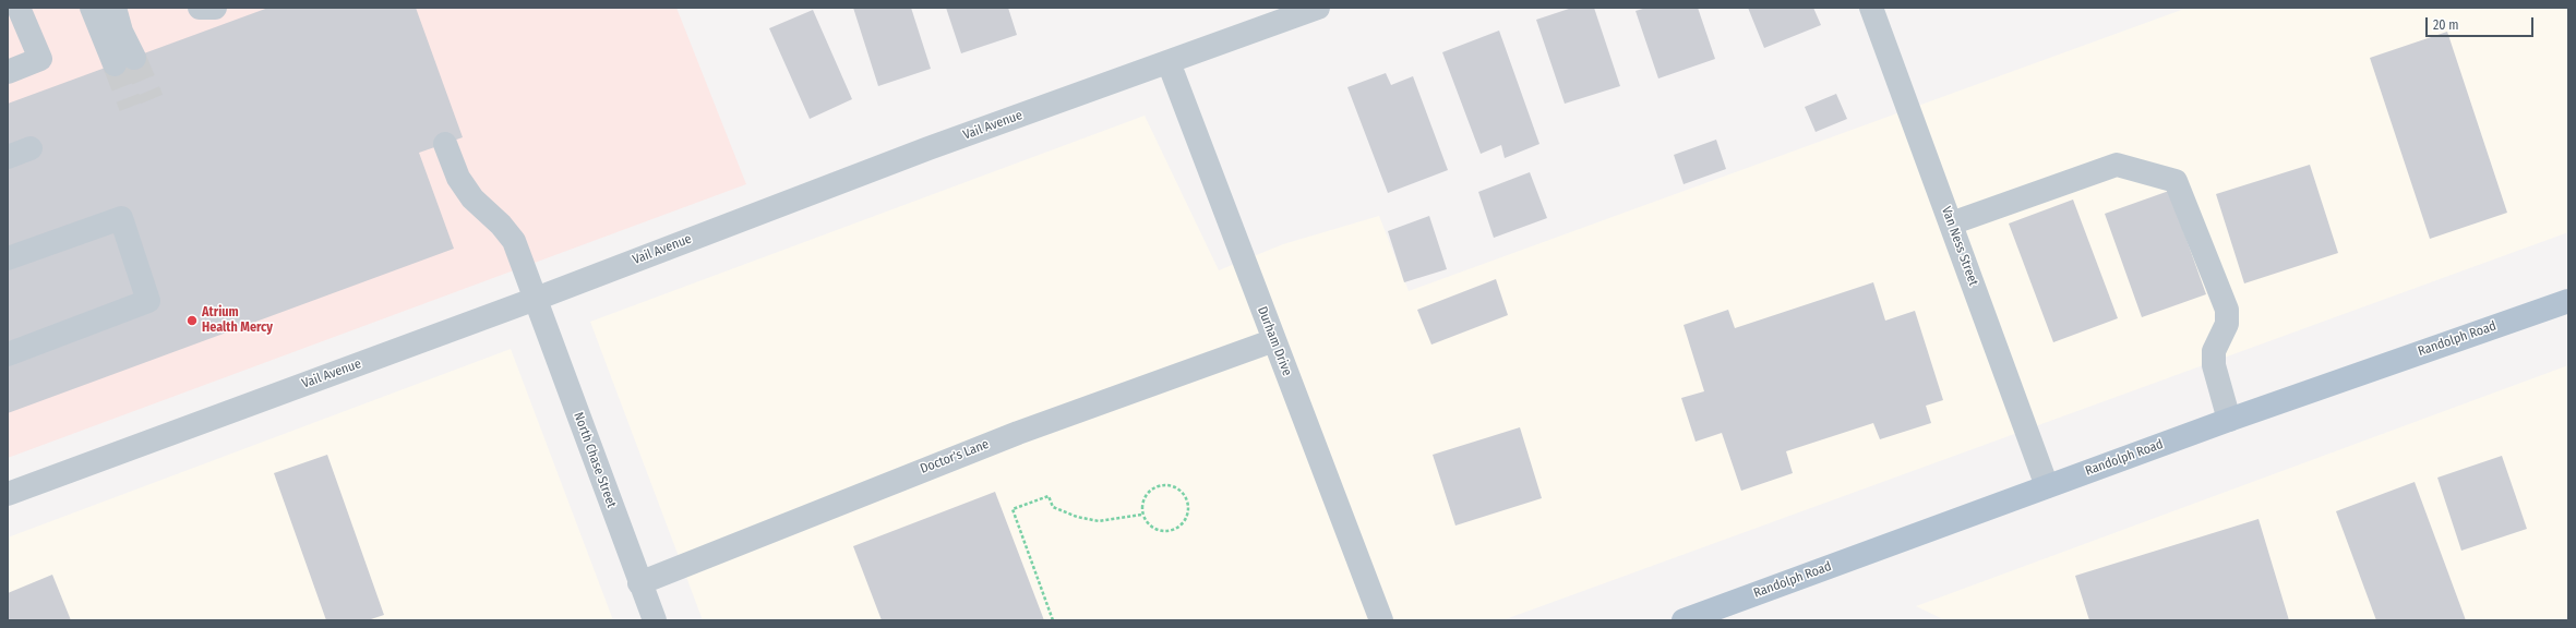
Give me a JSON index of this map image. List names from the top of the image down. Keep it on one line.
{"streets":{"main road":["Randolph Road"],"street":["Vail Avenue","Van Ness Street","Durham Drive","Doctor's Lane","North Chase Street"]},"crossings":[["Vail Avenue","Durham Drive"],["Vail Avenue","North Chase Street"],["Van Ness Street","Randolph Road"],["Durham Drive","Doctor's Lane"],["Doctor's Lane","North Chase Street"]],"places":["Atrium Health Mercy"],"scale_bar":"20 m"}
